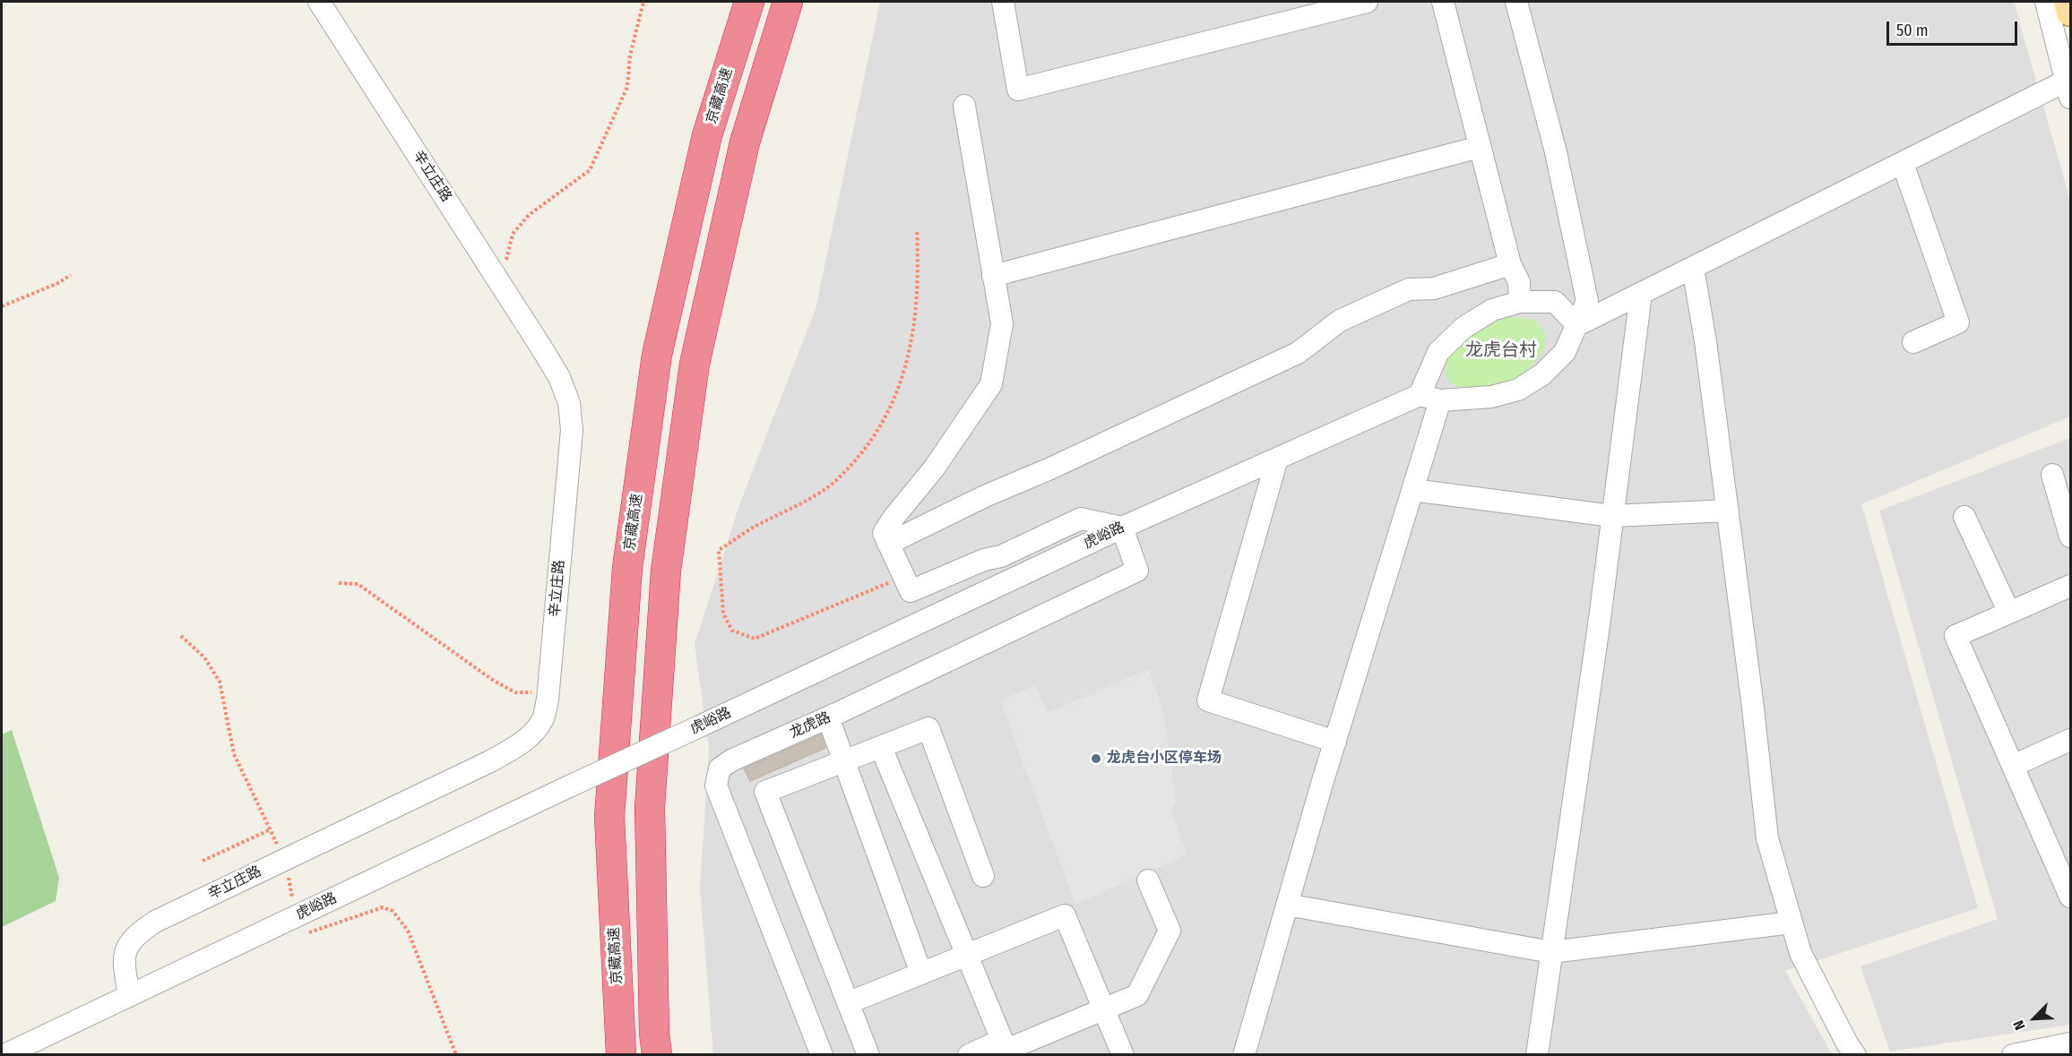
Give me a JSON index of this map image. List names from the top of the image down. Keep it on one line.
{"streets":{"highway":["京藏高速"],"street":["辛立庄路","虎峪路","龙虎路"]},"crossings":[["辛立庄路","虎峪路"],["虎峪路","龙虎路"]],"districts":["龙虎台村"],"places":["龙虎台小区停车场"],"scale_bar":"50 m","north":"bottom left"}
